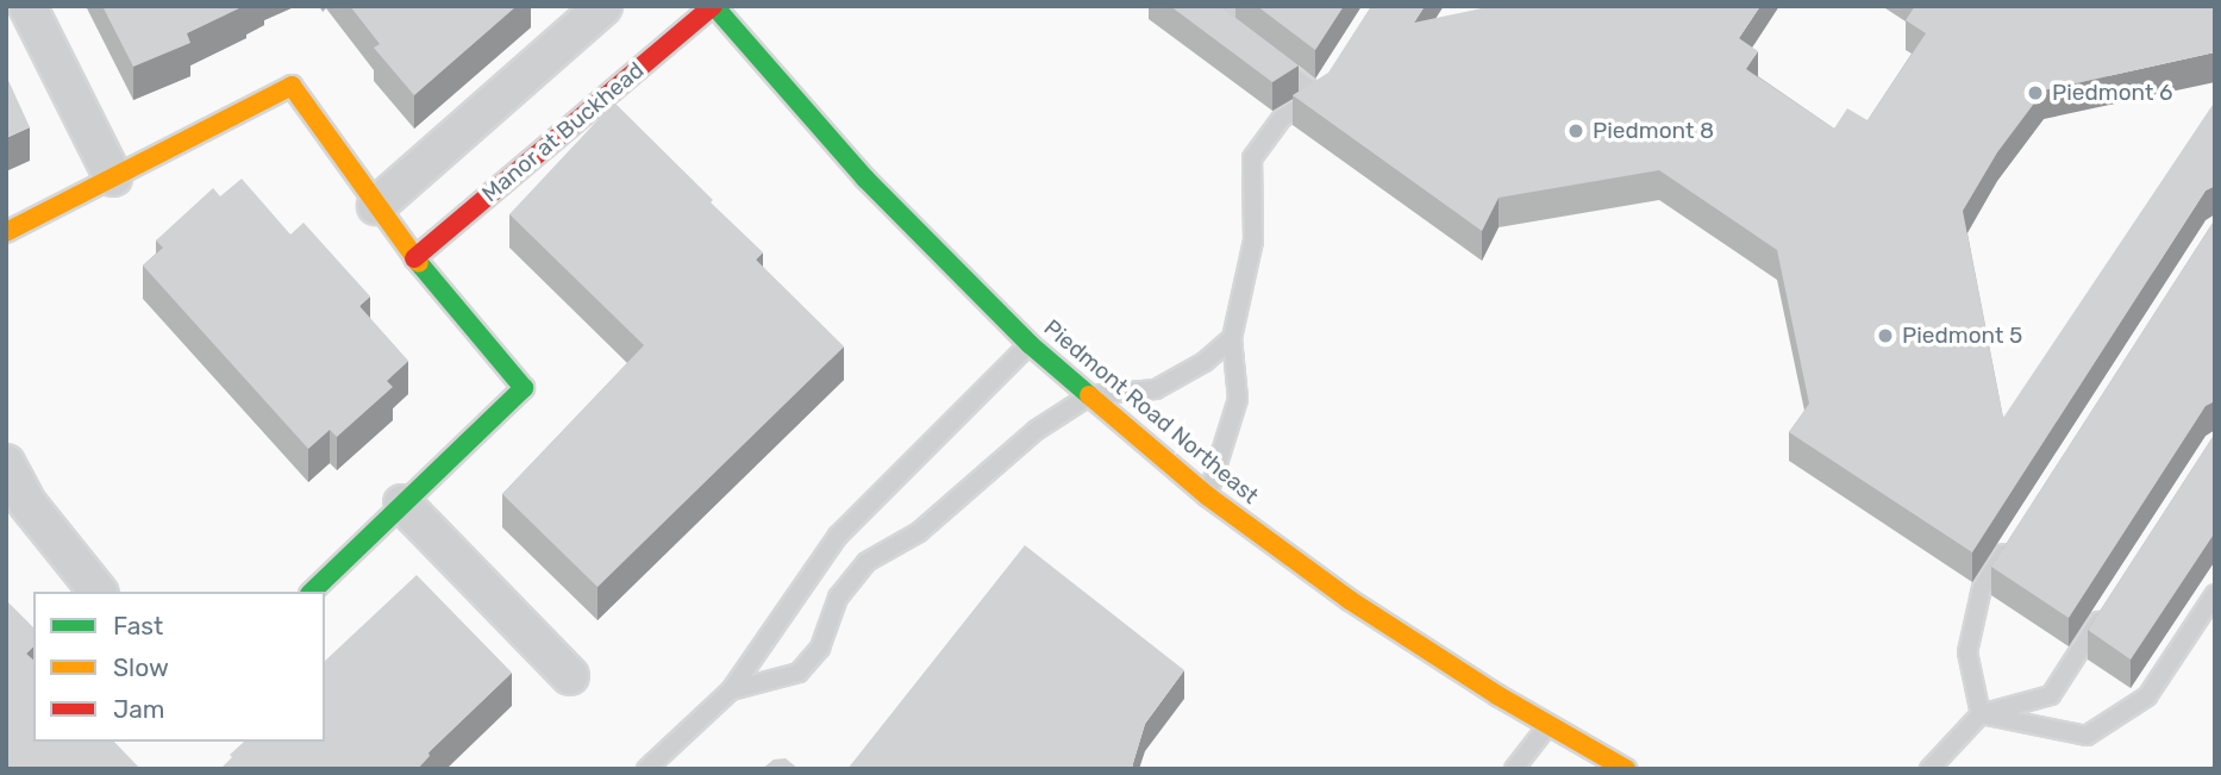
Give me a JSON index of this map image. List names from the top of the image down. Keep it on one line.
{"streets":{"street":["Manor at Buckhead","Piedmont Road Northeast"]},"crossings":[["Manor at Buckhead","Piedmont Road Northeast"]],"places":["Piedmont 6","Piedmont 8","Piedmont 5"],"legend":["Fast","Slow","Jam"]}
